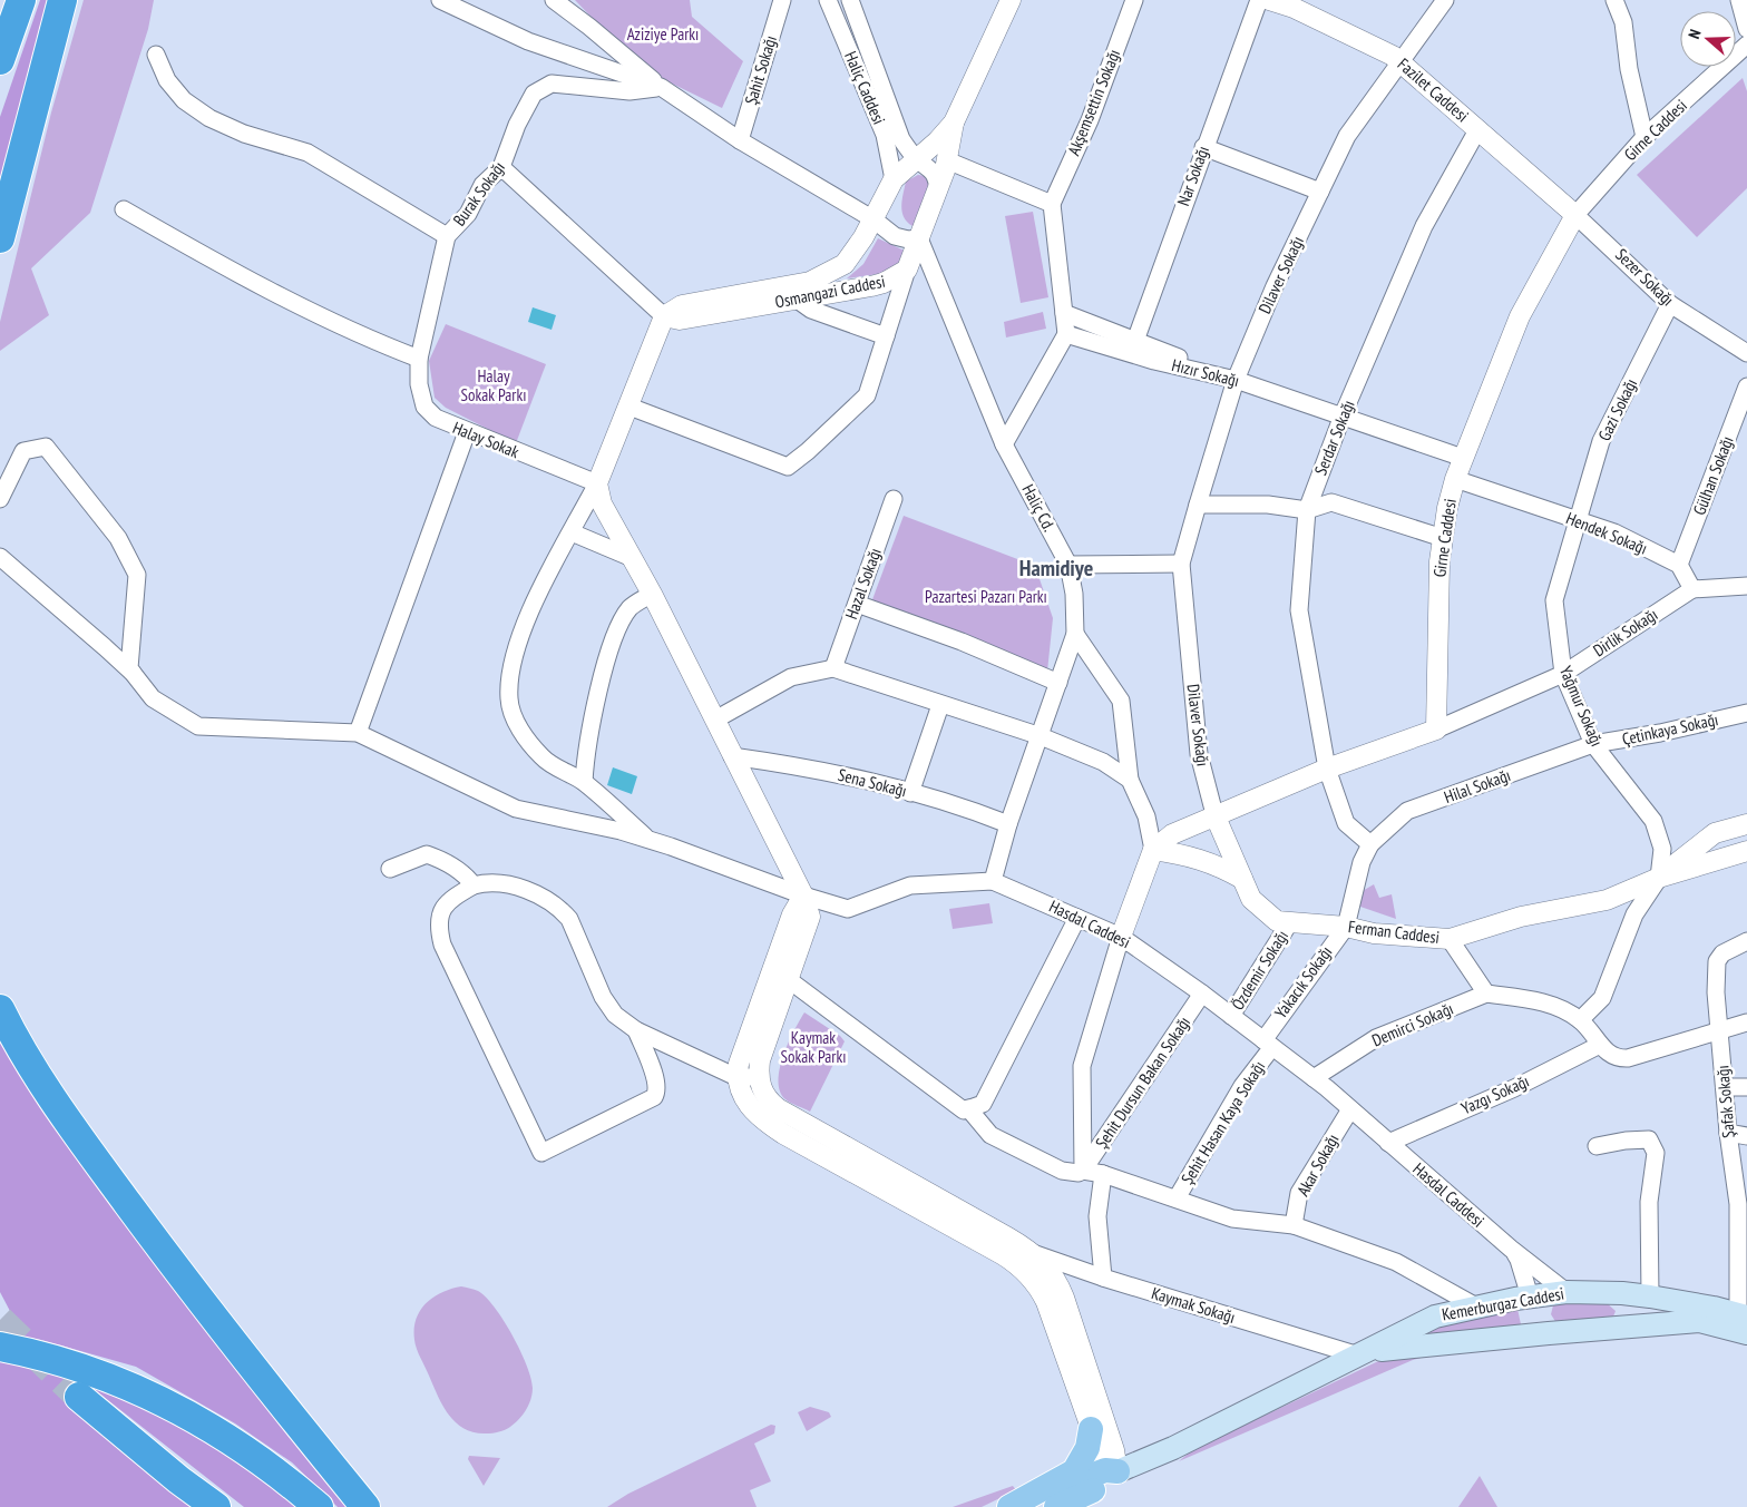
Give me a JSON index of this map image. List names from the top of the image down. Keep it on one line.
{"streets":{"main road":["Kemerburgaz Caddesi"],"street":["Şahit Sokağı","Haliç Caddesi","Fazilet Caddesi","Akşemsettin Sokağı","Girne Caddesi","Nar Sokağı","Burak Sokağı","Dilaver Sokağı","Sezer Sokağı","Osmangazi Caddesi","Hızır Sokağı","Gazi Sokağı","Serdar Sokağı","Halay Sokak","Gülhan Sokağı","Haliç Cd.","Hendek Sokağı","Hazal Sokağı","Dirlik Sokağı","Yağmur Sokağı","Çetinkaya Sokağı","Sena Sokağı","Hilal Sokağı","Hasdal Caddesi","Ferman Caddesi","Özdemir Sokağı","Yakacık Sokağı","Demirci Sokağı","Şehit Dursun Bakan Sokağı","Yazgı Sokağı","Şafak Sokağı","Şehit Hasan Kaya Sokağı","Akar Sokağı","Kaymak Sokağı"]},"crossings":[["Haliç Caddesi","Osmangazi Caddesi"],["Fazilet Caddesi","Girne Caddesi"],["Fazilet Caddesi","Dilaver Sokağı"],["Fazilet Caddesi","Sezer Sokağı"],["Fazilet Caddesi","Serdar Sokağı"],["Girne Caddesi","Sezer Sokağı"],["Girne Caddesi","Hızır Sokağı"],["Girne Caddesi","Hendek Sokağı"],["Girne Caddesi","Dirlik Sokağı"],["Nar Sokağı","Hızır Sokağı"],["Burak Sokağı","Halay Sokak"],["Dilaver Sokağı","Hızır Sokağı"],["Dilaver Sokağı","Ferman Caddesi"],["Sezer Sokağı","Gazi Sokağı"],["Osmangazi Caddesi","Haliç Cd."],["Hızır Sokağı","Serdar Sokağı"],["Gazi Sokağı","Hendek Sokağı"],["Gazi Sokağı","Yağmur Sokağı"],["Serdar Sokağı","Hilal Sokağı"],["Gülhan Sokağı","Hendek Sokağı"],["Haliç Cd.","Sena Sokağı"],["Haliç Cd.","Hasdal Caddesi"],["Hendek Sokağı","Yağmur Sokağı"],["Dirlik Sokağı","Yağmur Sokağı"],["Yağmur Sokağı","Çetinkaya Sokağı"],["Yağmur Sokağı","Hilal Sokağı"],["Yağmur Sokağı","Ferman Caddesi"],["Çetinkaya Sokağı","Hilal Sokağı"],["Hasdal Caddesi","Özdemir Sokağı"],["Hasdal Caddesi","Yakacık Sokağı"],["Hasdal Caddesi","Demirci Sokağı"],["Hasdal Caddesi","Şehit Dursun Bakan Sokağı"],["Hasdal Caddesi","Yazgı Sokağı"],["Hasdal Caddesi","Şehit Hasan Kaya Sokağı"],["Hasdal Caddesi","Akar Sokağı"],["Hasdal Caddesi","Kemerburgaz Caddesi"],["Ferman Caddesi","Özdemir Sokağı"],["Ferman Caddesi","Yakacık Sokağı"],["Yakacık Sokağı","Şehit Hasan Kaya Sokağı"],["Şafak Sokağı","Kemerburgaz Caddesi"],["Kemerburgaz Caddesi","Kaymak Sokağı"]],"districts":["Hamidiye"],"parks":["Aziziye Parkı","Halay Sokak Parkı","Pazartesi Pazarı Parkı","Kaymak Sokak Parkı"],"north":"left"}
